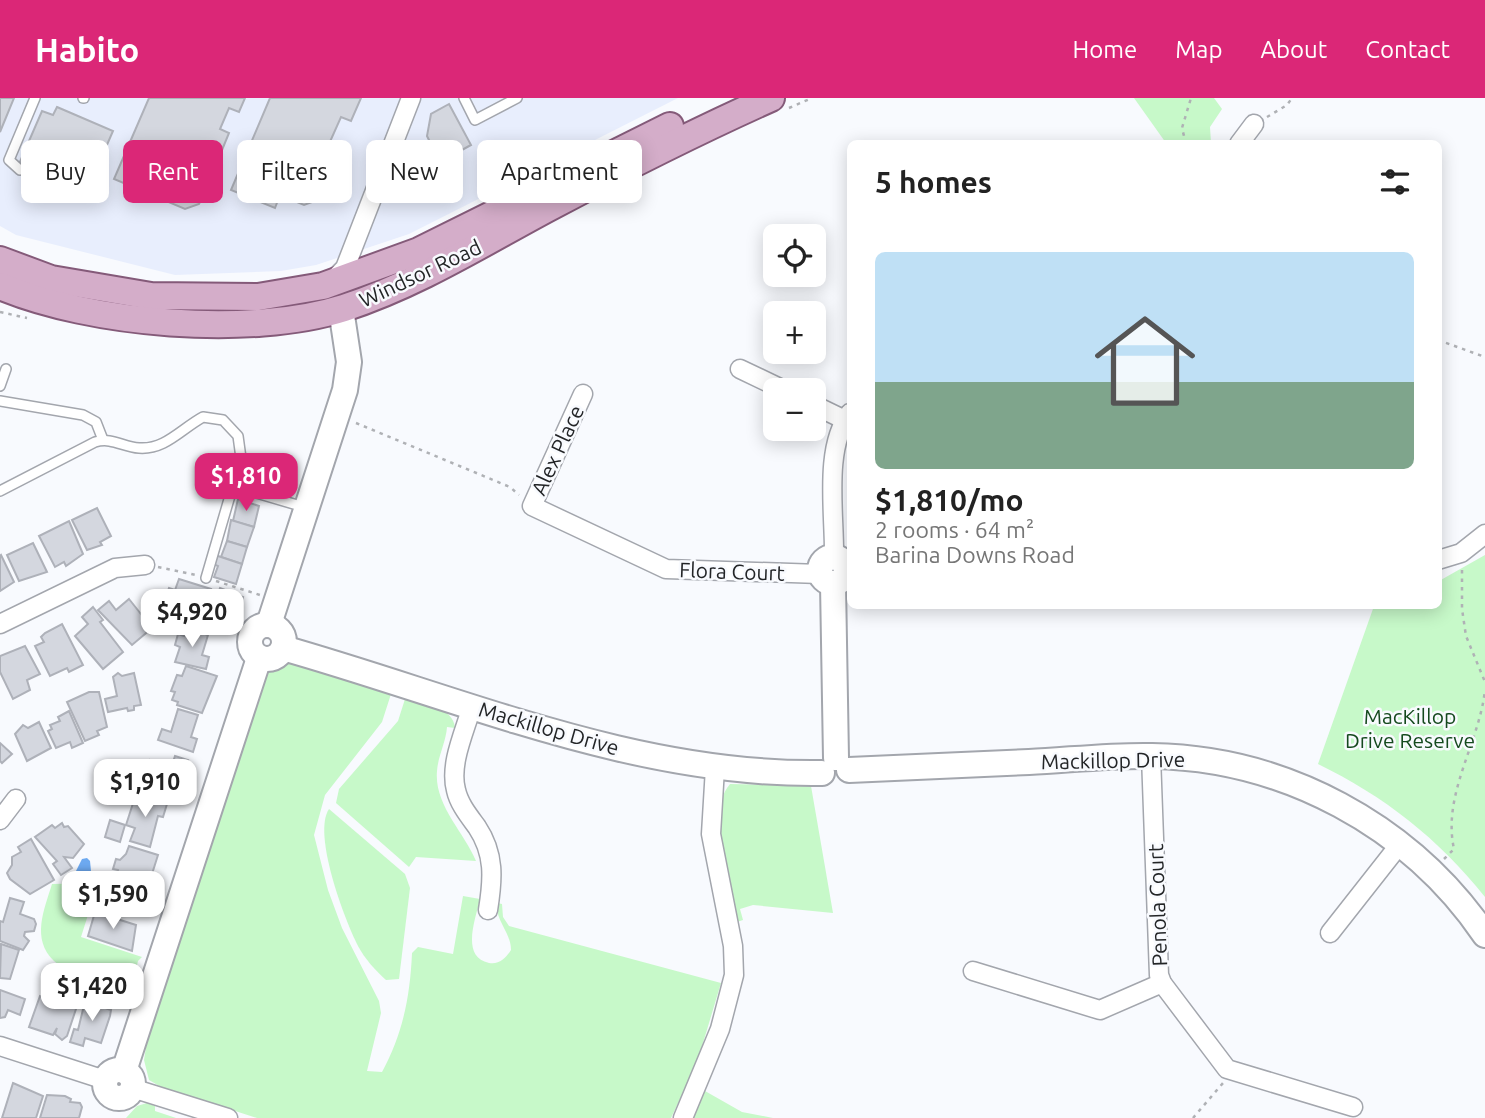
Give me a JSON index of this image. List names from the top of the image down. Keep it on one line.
{"streets":{"main road":["Windsor Road","Mackillop Drive"],"street":["Alex Place","Flora Court","Penola Court"]},"crossings":[["Alex Place","Flora Court"],["Mackillop Drive","Penola Court"]],"parks":["MacKillop Drive Reserve"],"page":{"header":"Habito","nav":["Home","Map","About","Contact"],"chip":["Buy","Rent","Filters","New","Apartment"],"heading":"5 homes","map_buttons":["+","−"],"list":[{"name":"$1,810/mo","note":"2 rooms · 64 m² · Barina Downs Road"}],"price":["$1,810","$4,920","$1,910","$1,590","$1,420"]}}
